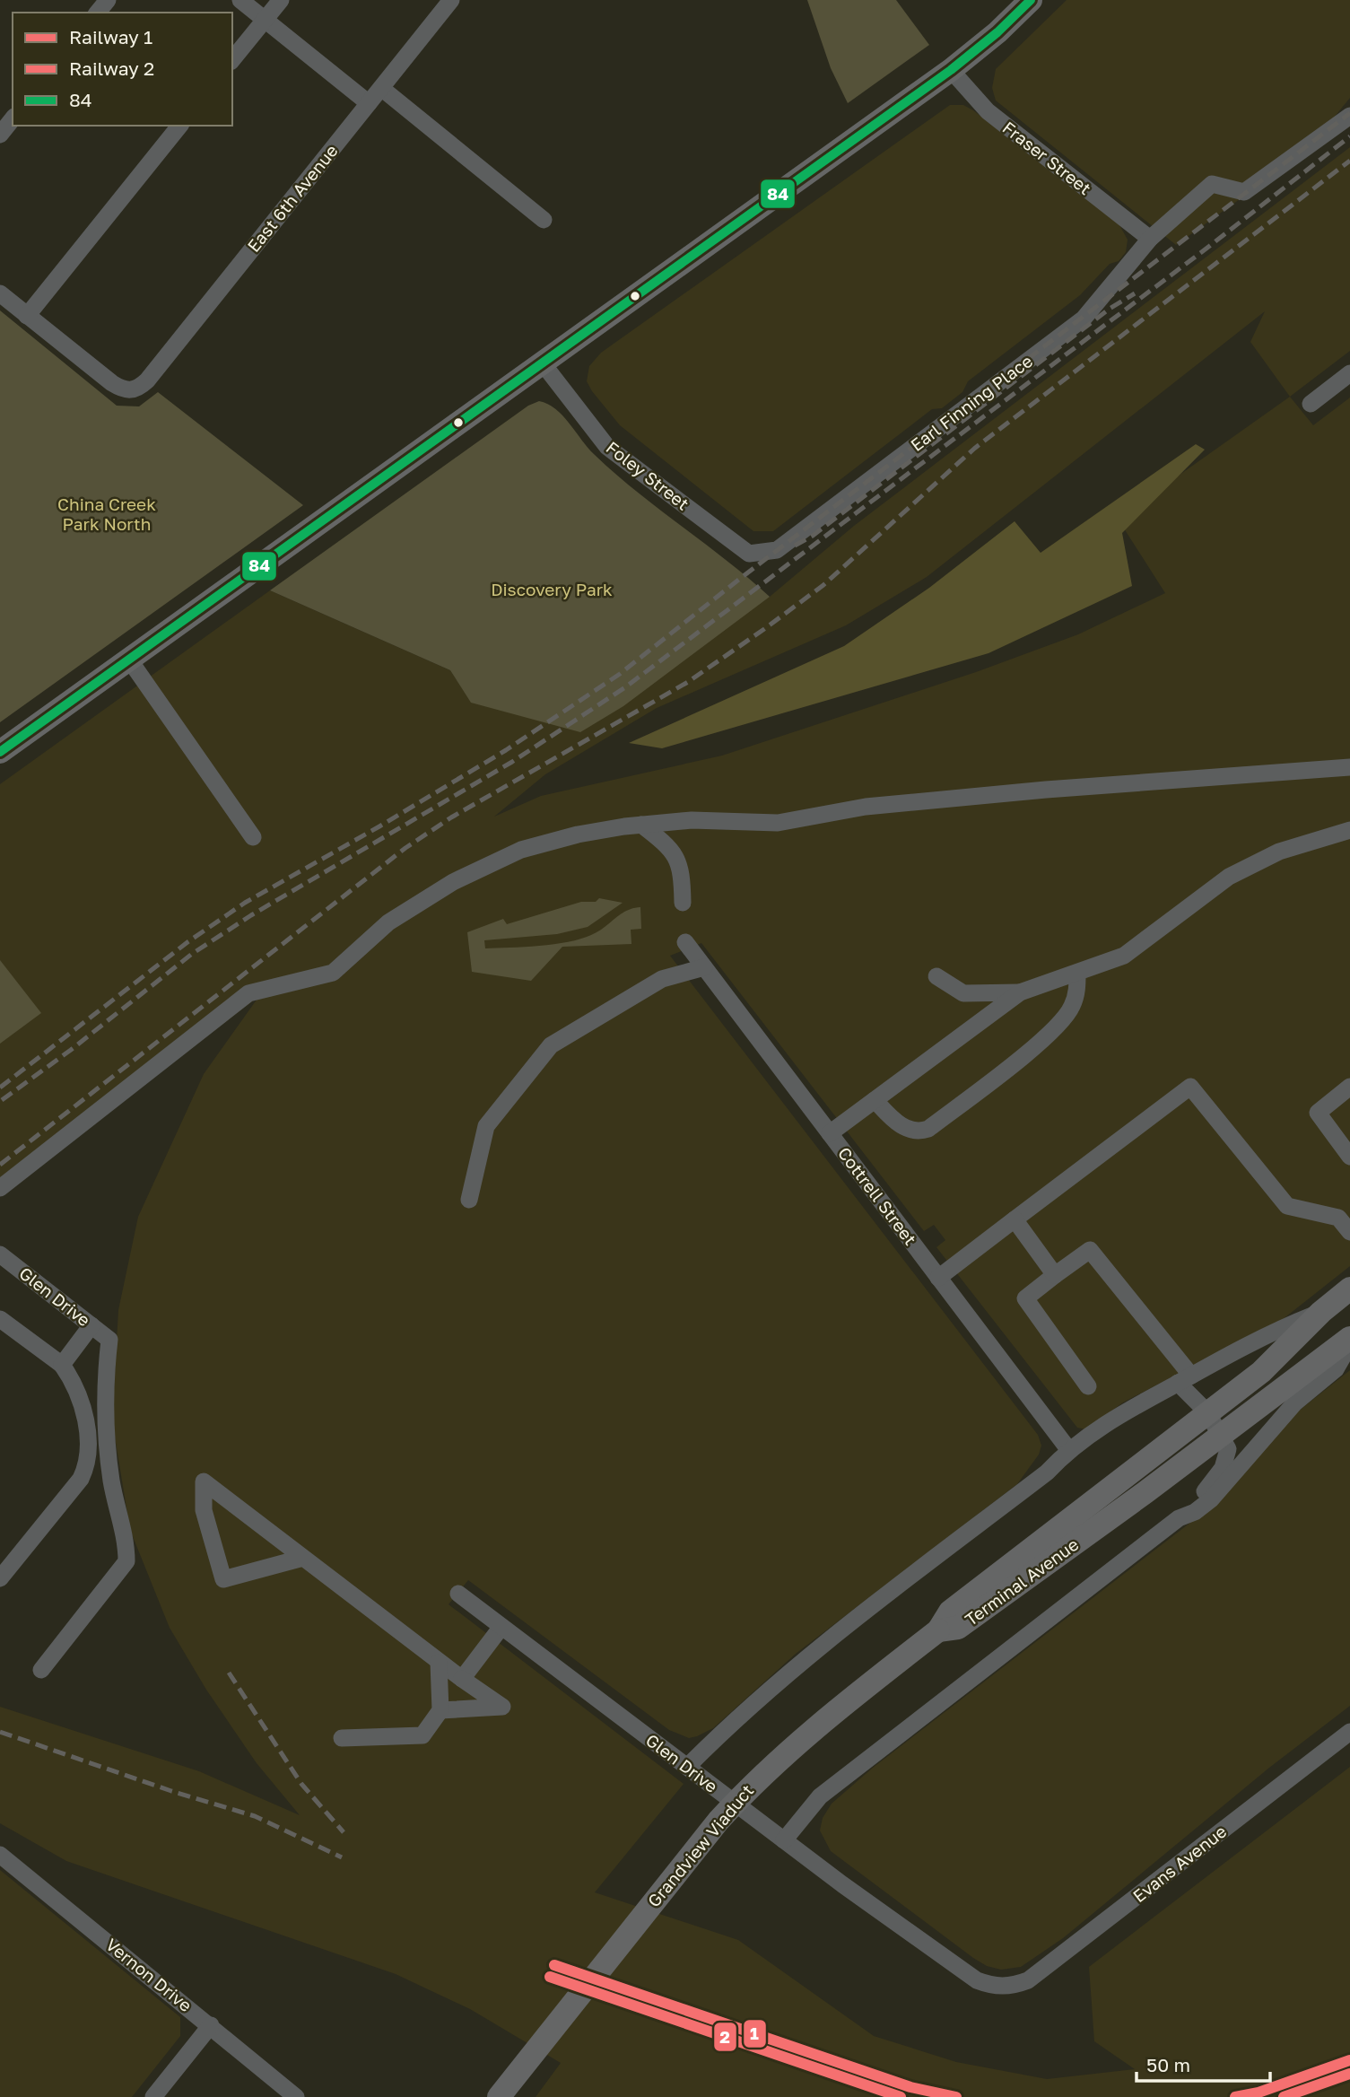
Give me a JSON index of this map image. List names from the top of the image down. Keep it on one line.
{"streets":{"main road":["Terminal Avenue","Grandview Viaduct"],"street":["Fraser Street","East 6th Avenue","Earl Finning Place","Foley Street","Cottrell Street","Glen Drive","Evans Avenue","Vernon Drive"]},"crossings":[["Fraser Street","Earl Finning Place"],["Earl Finning Place","Foley Street"],["Cottrell Street","Terminal Avenue"],["Glen Drive","Terminal Avenue"],["Glen Drive","Evans Avenue"],["Terminal Avenue","Grandview Viaduct"]],"parks":["China Creek Park North","Discovery Park"],"lines":["transit line 84","rail line 1","rail line 2"],"legend":["Railway 1","Railway 2","84"],"scale_bar":"50 m"}
